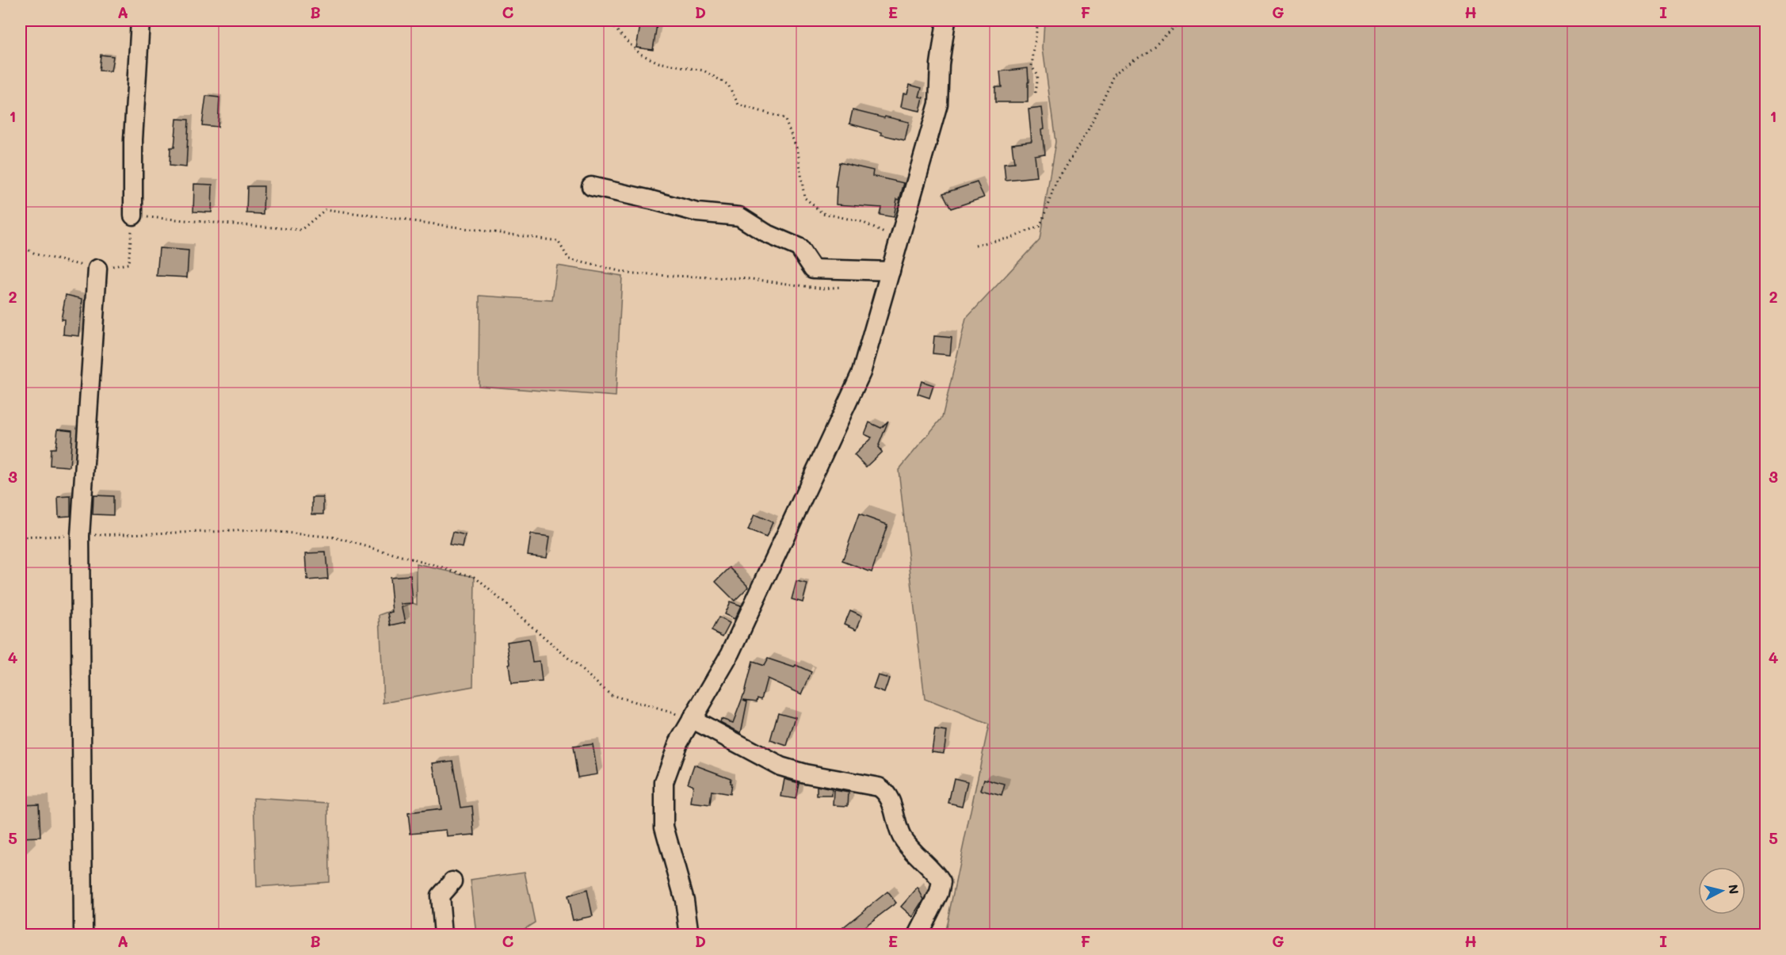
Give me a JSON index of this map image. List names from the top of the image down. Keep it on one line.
{"north":"right","grid":{"columns":["A","B","C","D","E","F","G","H","I"],"rows":["1","2","3","4","5"]}}
